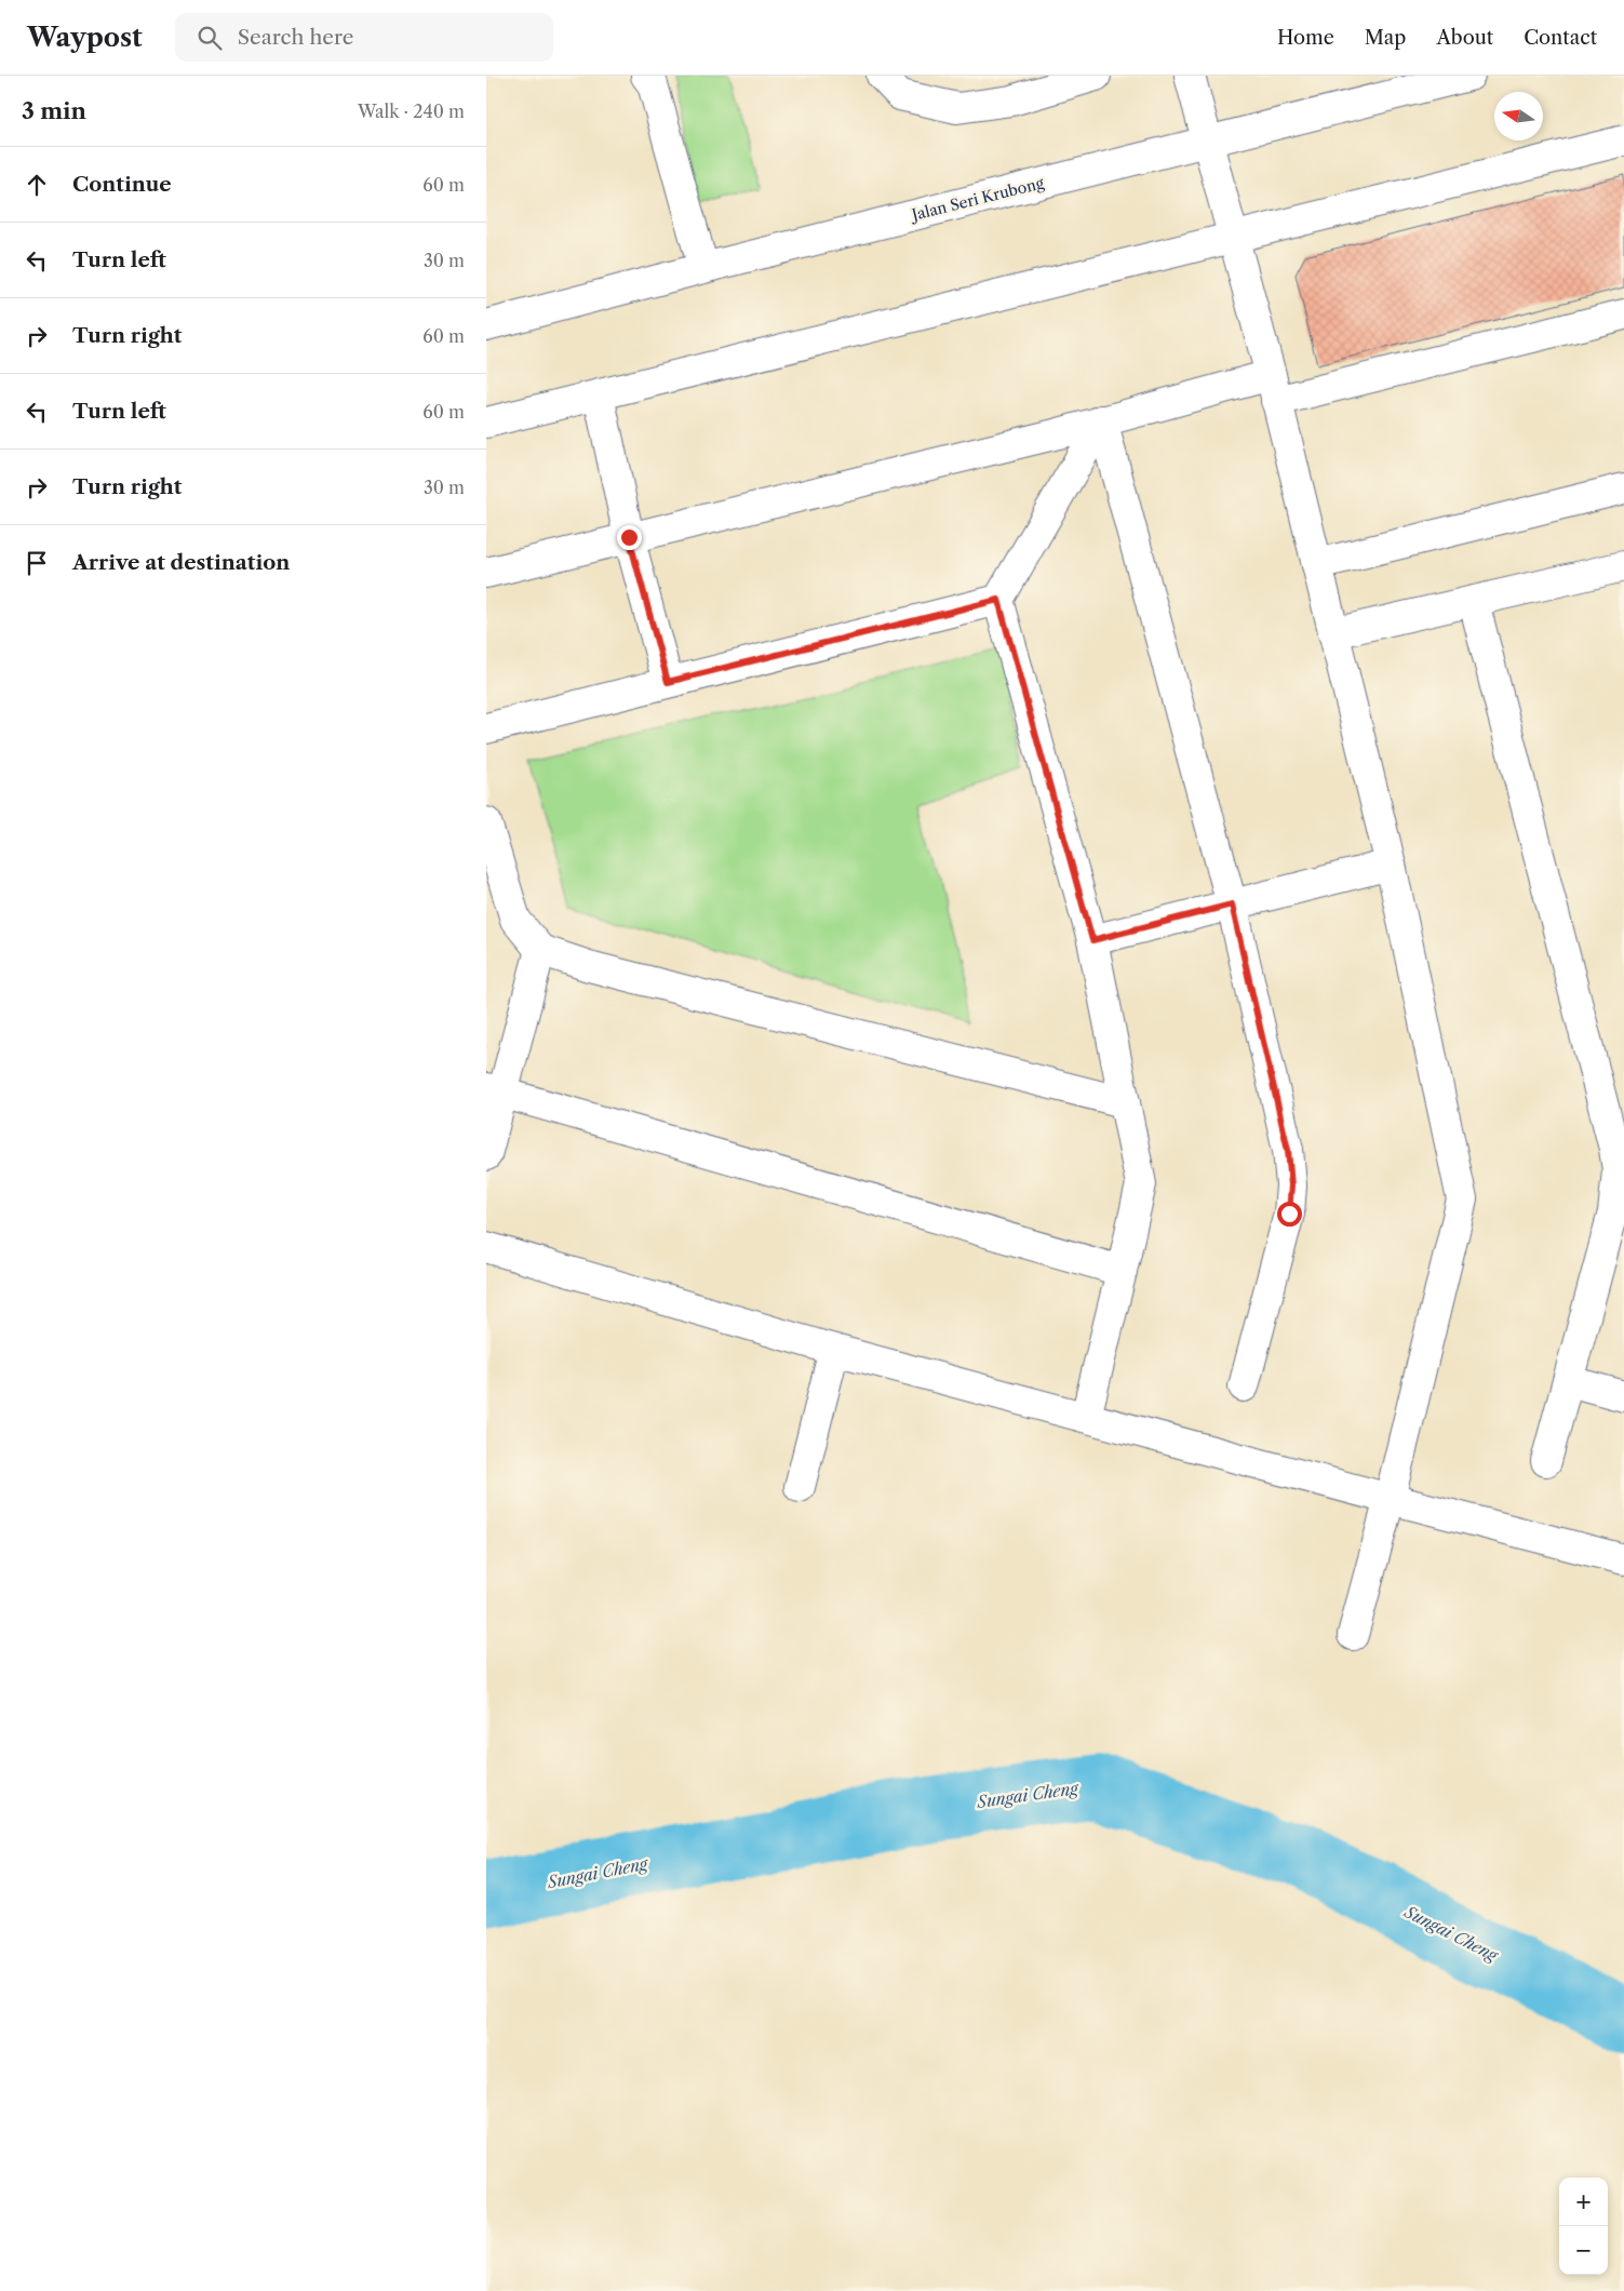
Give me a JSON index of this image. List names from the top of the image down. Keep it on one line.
{"streets":{"street":["Jalan Seri Krubong"]},"water":["Sungai Cheng"],"north":"left","page":{"header":"Waypost","search":"Search here","nav":["Home","Map","About","Contact"],"heading":["3 min","Walk · 240 m"],"list":[["Continue","60 m"],["Turn left","30 m"],["Turn right","60 m"],["Turn left","60 m"],["Turn right","30 m"],"Arrive at destination"],"map_buttons":["+","−"]}}
